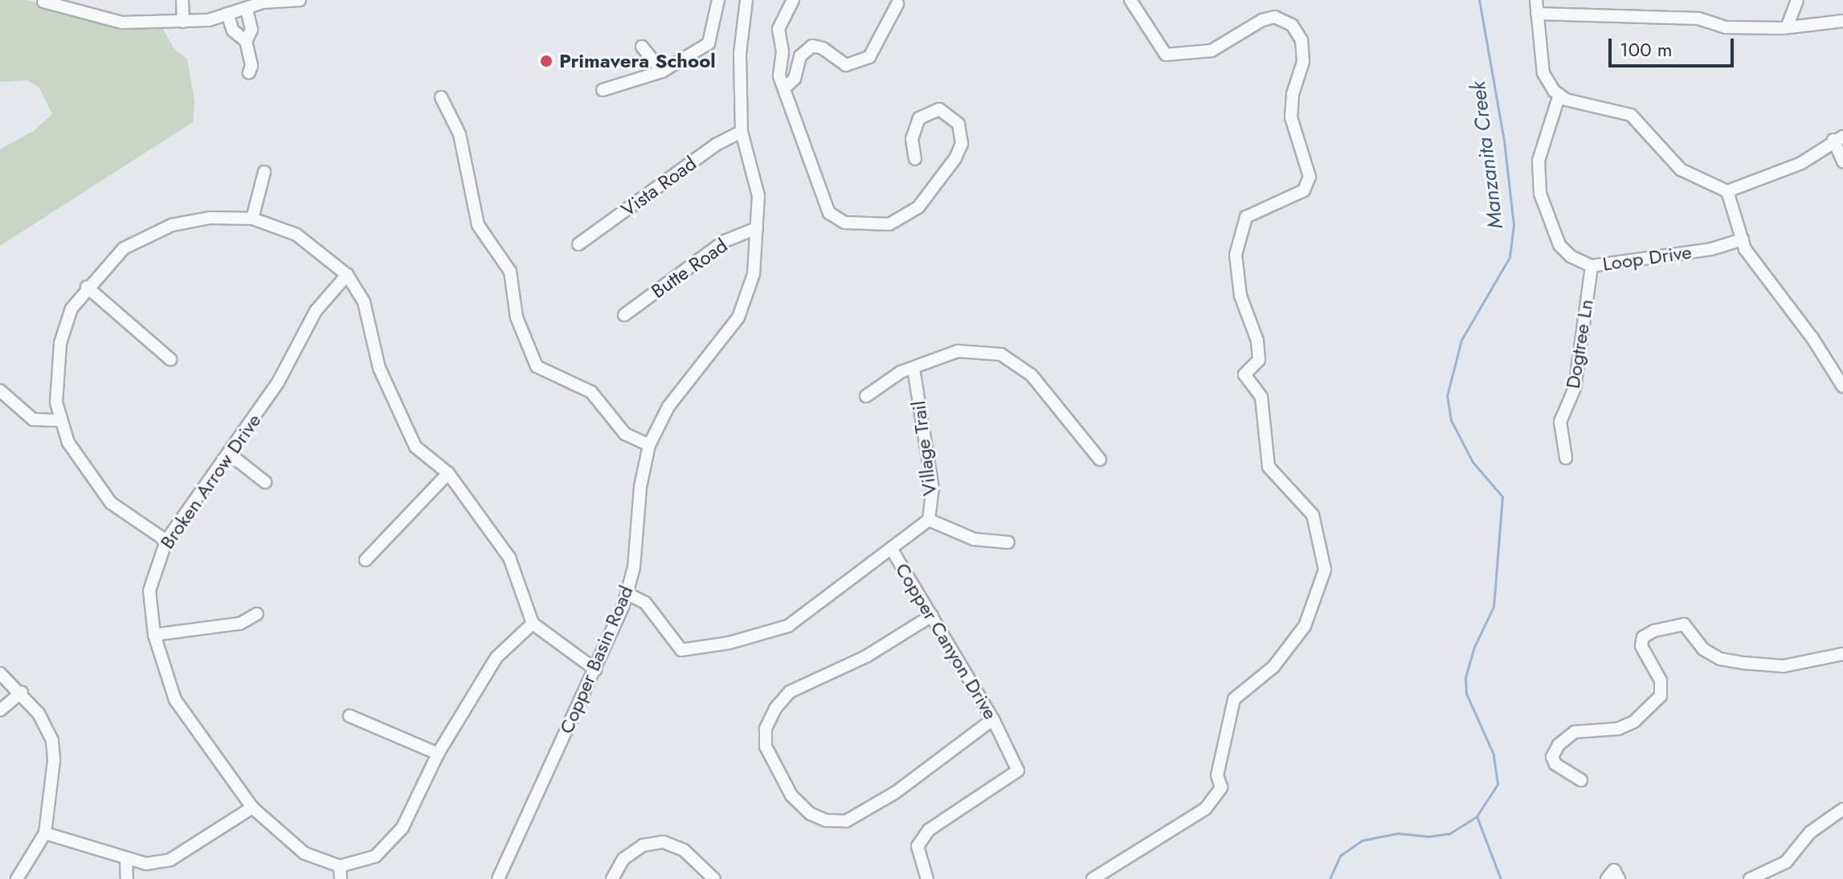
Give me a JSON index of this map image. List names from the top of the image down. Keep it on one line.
{"streets":{"street":["Vista Road","Loop Drive","Butte Road","Dogtree Ln","Village Trail","Broken Arrow Drive","Copper Canyon Drive","Copper Basin Road"]},"crossings":[["Vista Road","Copper Basin Road"],["Loop Drive","Dogtree Ln"],["Butte Road","Copper Basin Road"],["Village Trail","Copper Canyon Drive"],["Copper Canyon Drive","Copper Basin Road"]],"water":["Manzanita Creek"],"places":["Primavera School"],"scale_bar":"100 m"}
